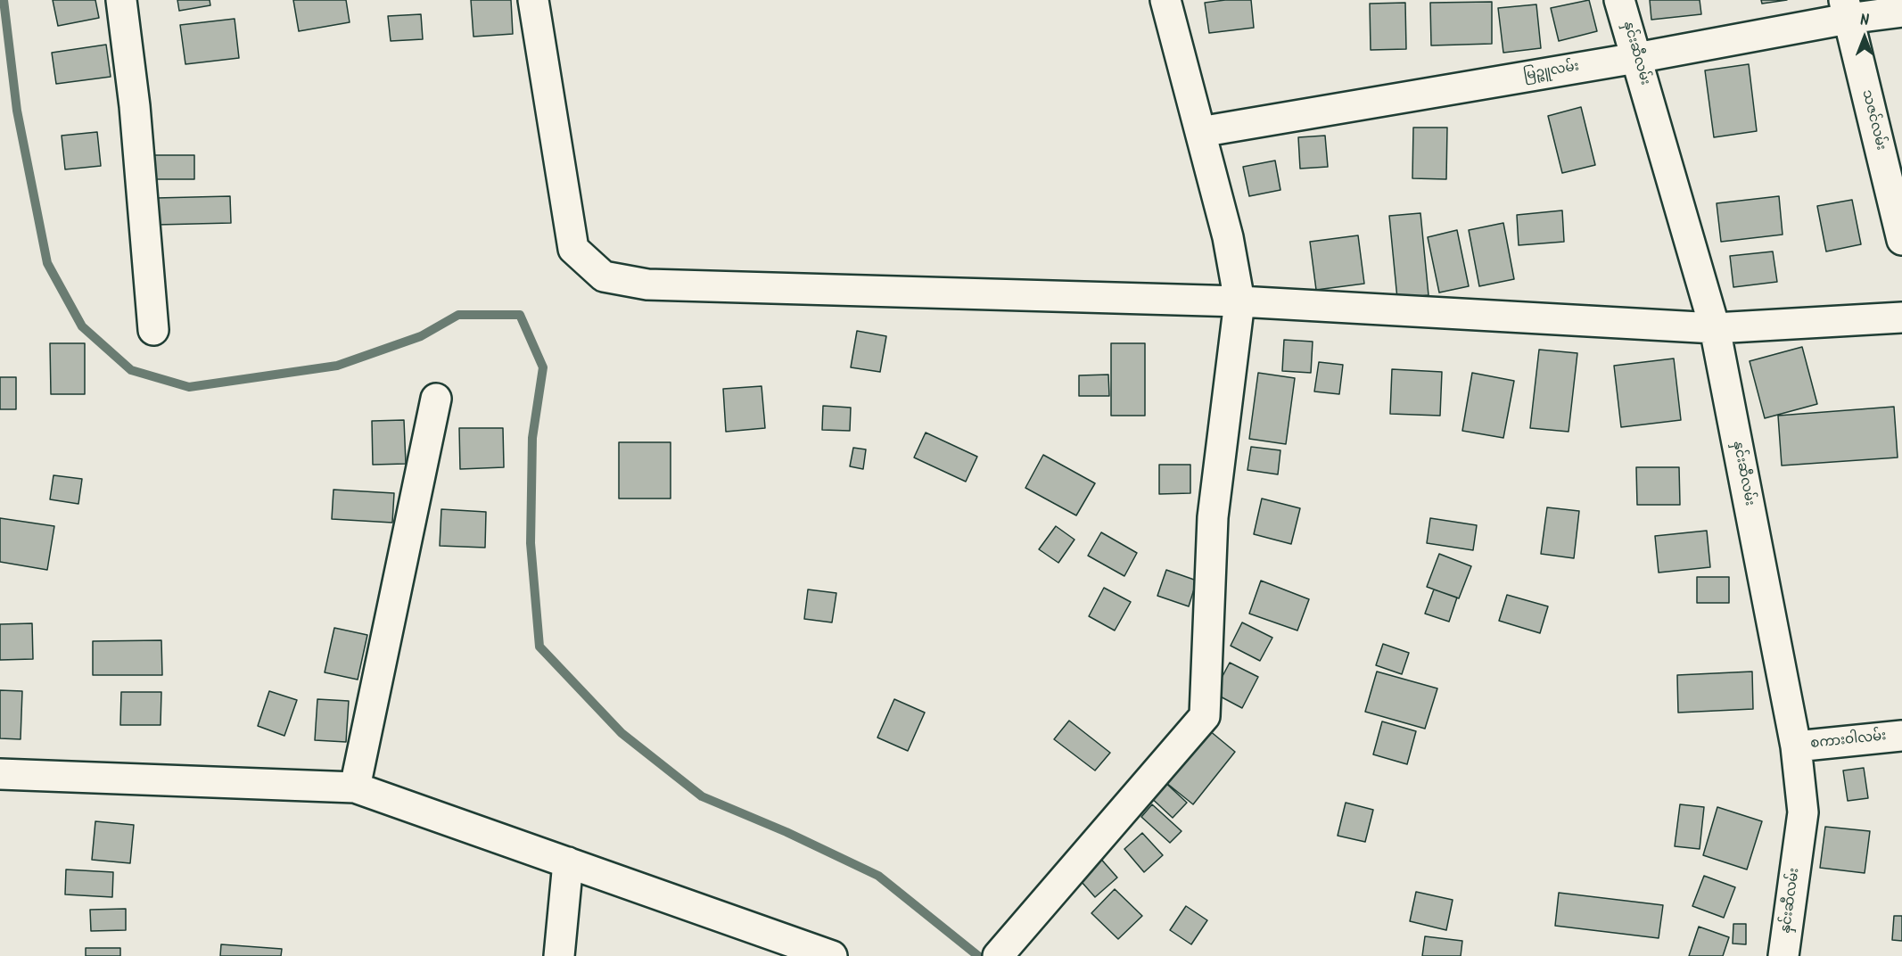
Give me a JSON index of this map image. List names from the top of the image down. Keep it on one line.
{"streets":{"street":["နှင်းဆီလမ်း","မြဉ္ဇူလမ်း","သဇင်လမ်း","စကားဝါလမ်း"]},"crossings":[["နှင်းဆီလမ်း","မြဉ္ဇူလမ်း"],["နှင်းဆီလမ်း","စကားဝါလမ်း"],["မြဉ္ဇူလမ်း","သဇင်လမ်း"]],"north":"top"}
